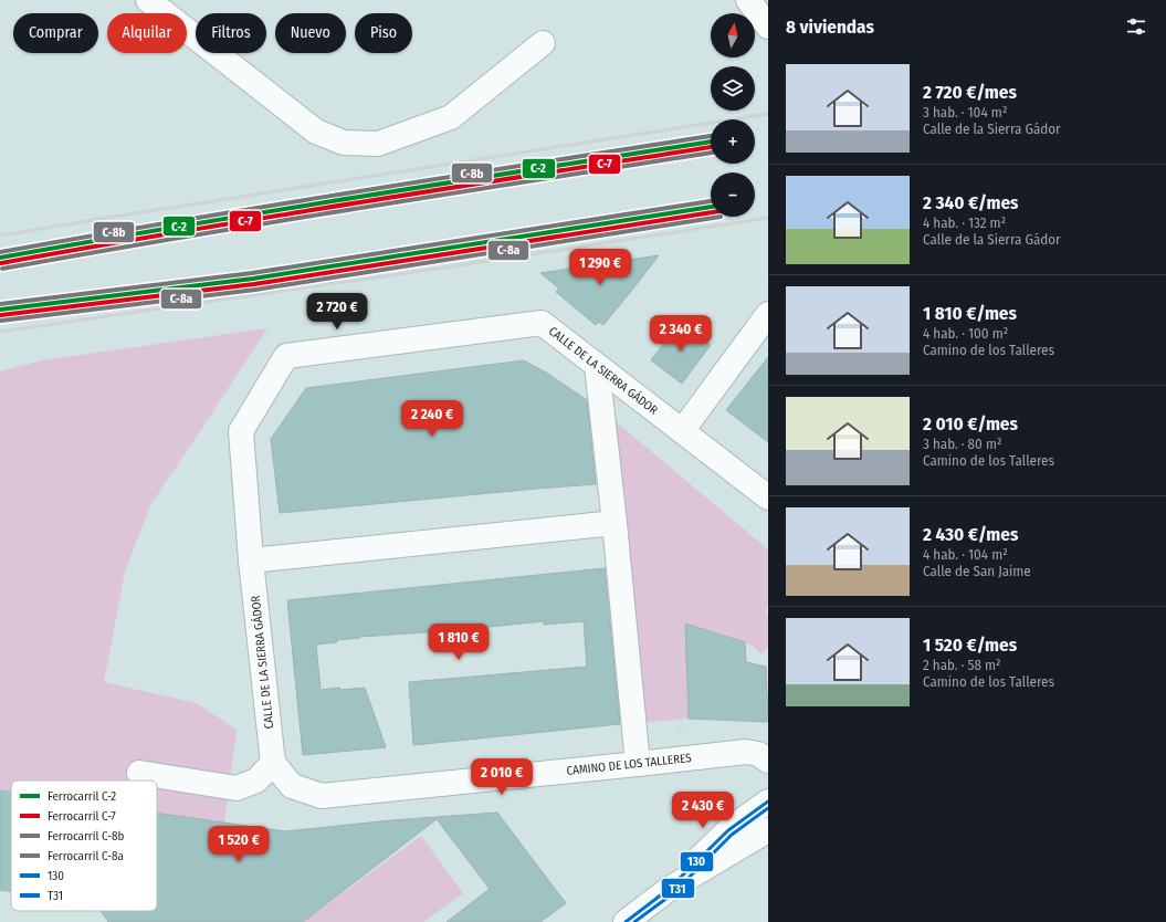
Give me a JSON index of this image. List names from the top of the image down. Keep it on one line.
{"streets":{"street":["CALLE DE LA SIERRA GÁDOR","CAMINO DE LOS TALLERES"]},"crossings":[["CALLE DE LA SIERRA GÁDOR","CAMINO DE LOS TALLERES"]],"lines":["rail line C-8b","rail line C-2","rail line C-7","rail line C-8a","transit line 130","transit line T31"],"legend":["Ferrocarril C-2","Ferrocarril C-7","Ferrocarril C-8b","Ferrocarril C-8a","130","T31"],"north":"top","page":{"heading":"8 viviendas","map_buttons":["+","−"],"chip":["Comprar","Alquilar","Filtros","Nuevo","Piso"],"list":[{"name":"2 720 €/mes","note":"3 hab. · 104 m² · Calle de la Sierra Gádor"},{"name":"2 340 €/mes","note":"4 hab. · 132 m² · Calle de la Sierra Gádor"},{"name":"1 810 €/mes","note":"4 hab. · 100 m² · Camino de los Talleres"},{"name":"2 010 €/mes","note":"3 hab. · 80 m² · Camino de los Talleres"},{"name":"2 430 €/mes","note":"4 hab. · 104 m² · Calle de San Jaime"},{"name":"1 520 €/mes","note":"2 hab. · 58 m² · Camino de los Talleres"}],"price":["1 290 €","2 720 €","2 340 €","2 240 €","1 810 €","2 010 €","2 430 €","1 520 €"]}}
